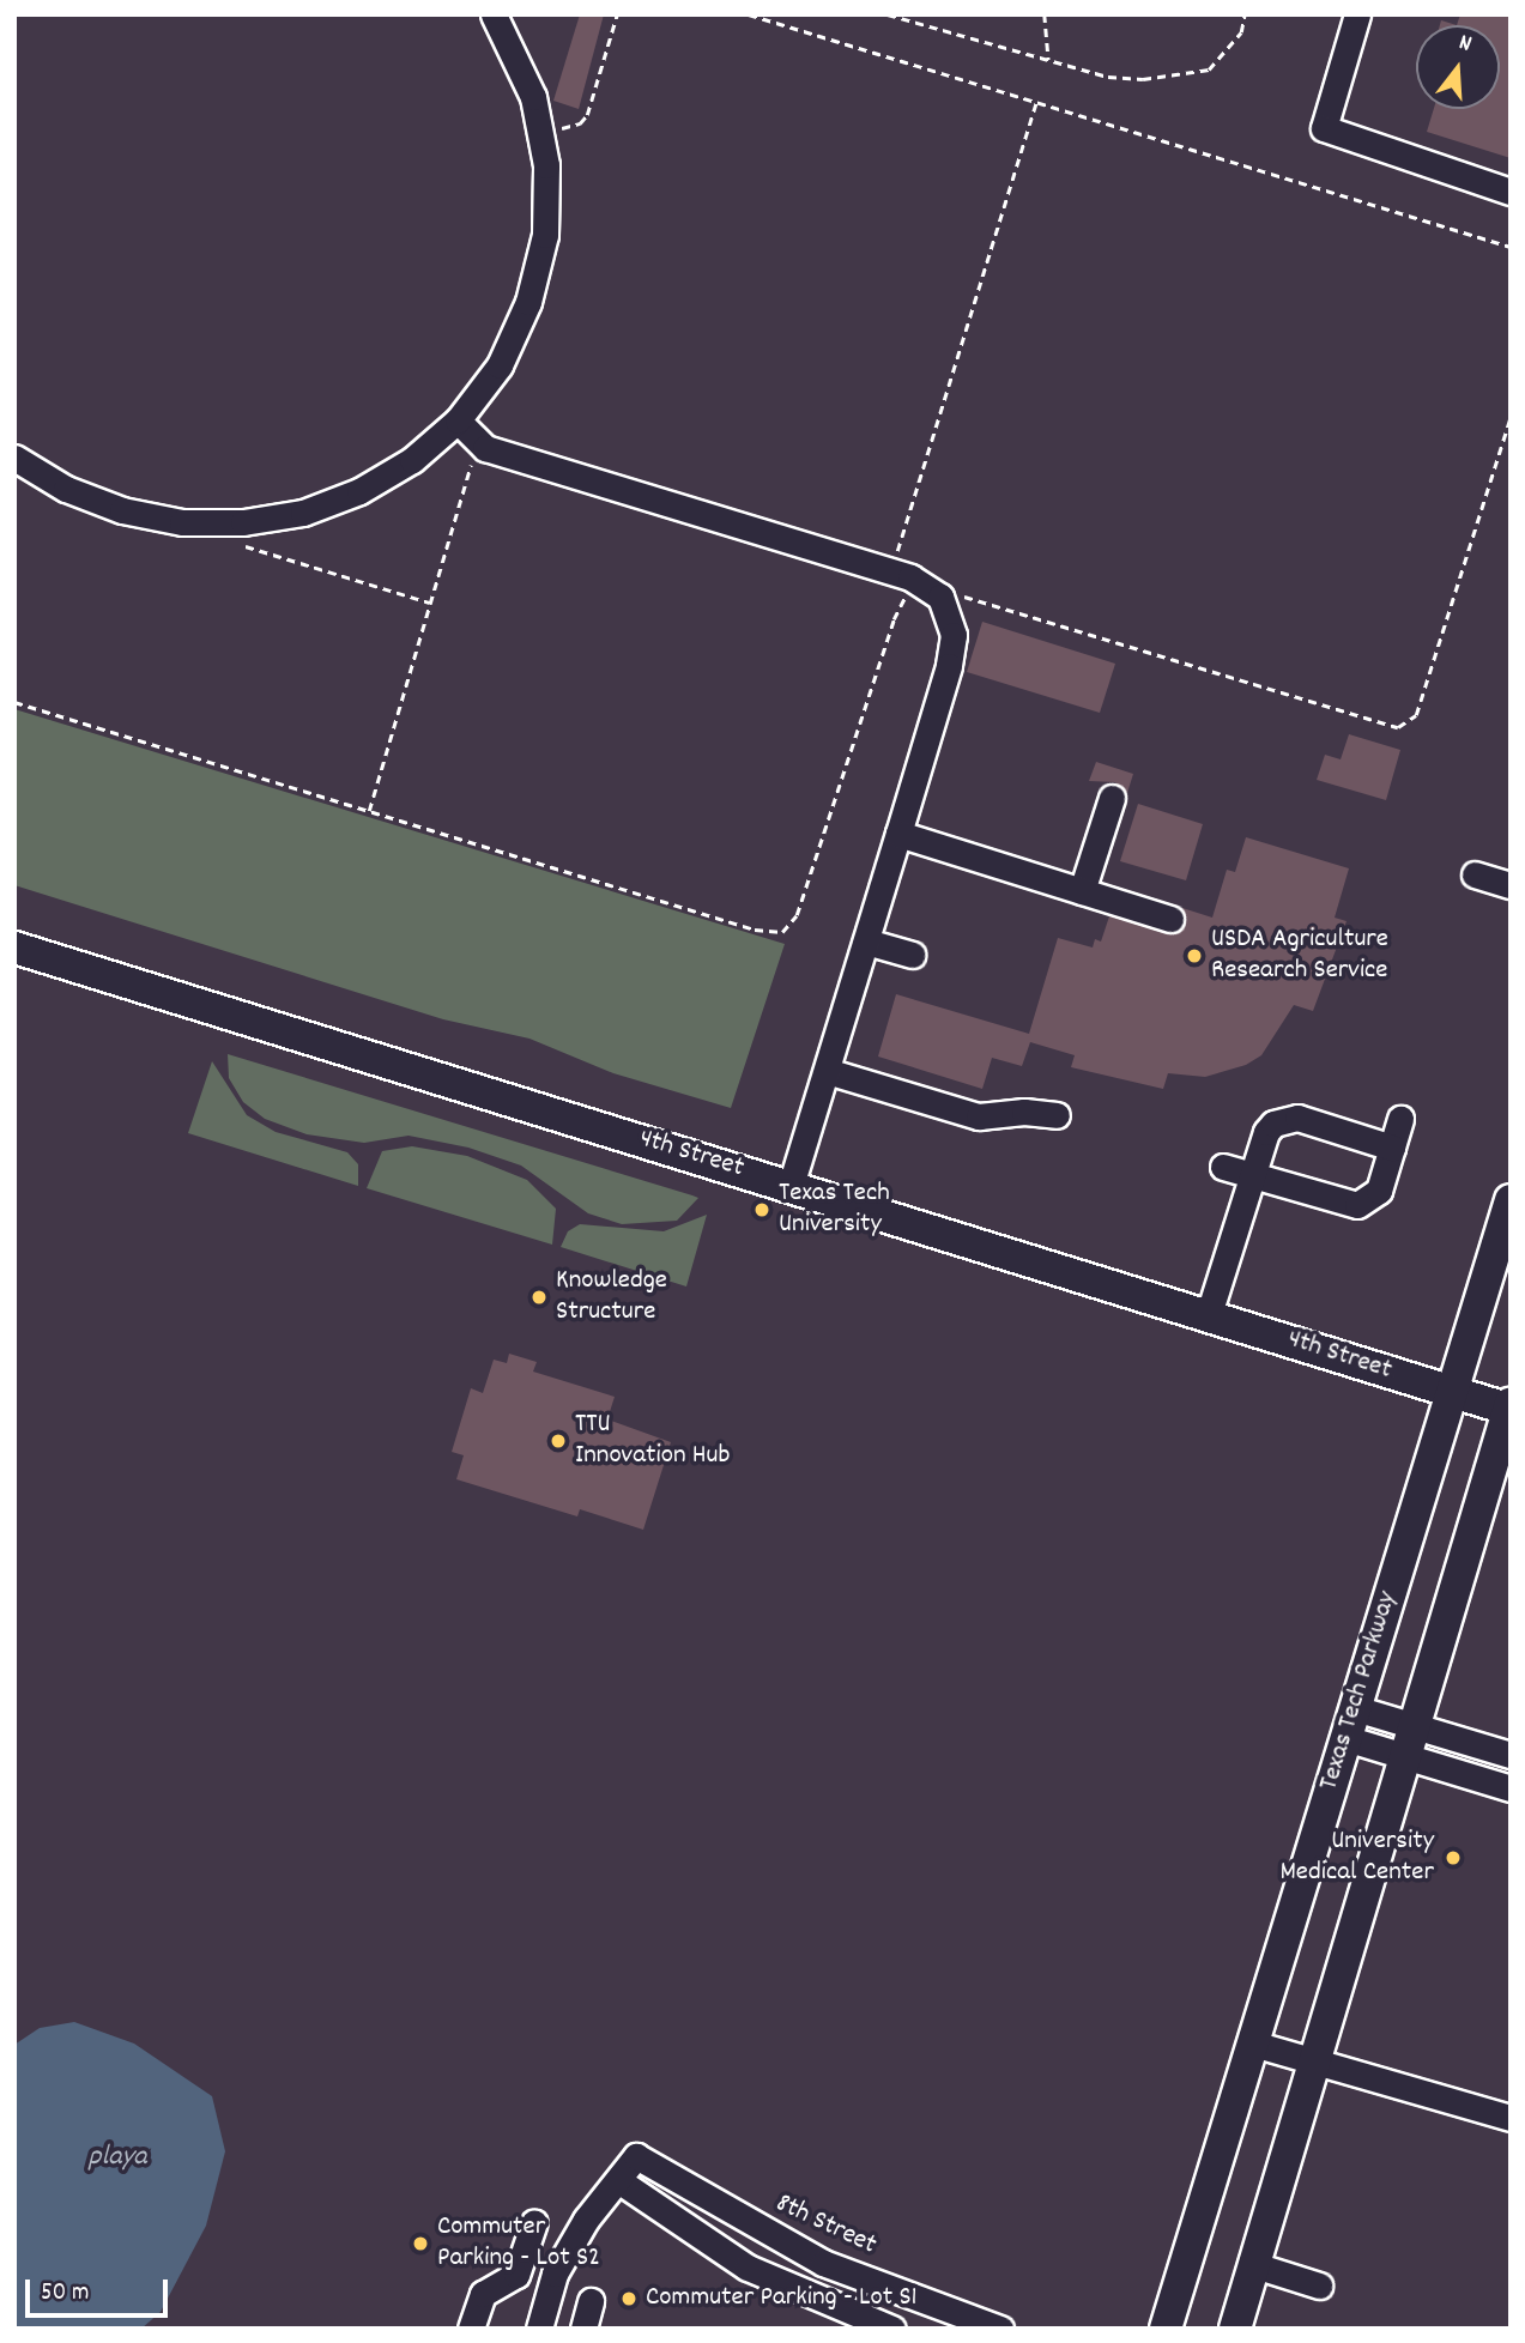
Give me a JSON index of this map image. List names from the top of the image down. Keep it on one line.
{"streets":{"main road":["4th Street","Texas Tech Parkway"],"street":["8th Street"]},"crossings":[["4th Street","Texas Tech Parkway"]],"water":["playa"],"places":["USDA Agriculture Research Service","Texas Tech University","Knowledge Structure","TTU Innovation Hub","University Medical Center","Commuter Parking - Lot S2","Commuter Parking - Lot S1"],"scale_bar":"50 m","north":"top"}
